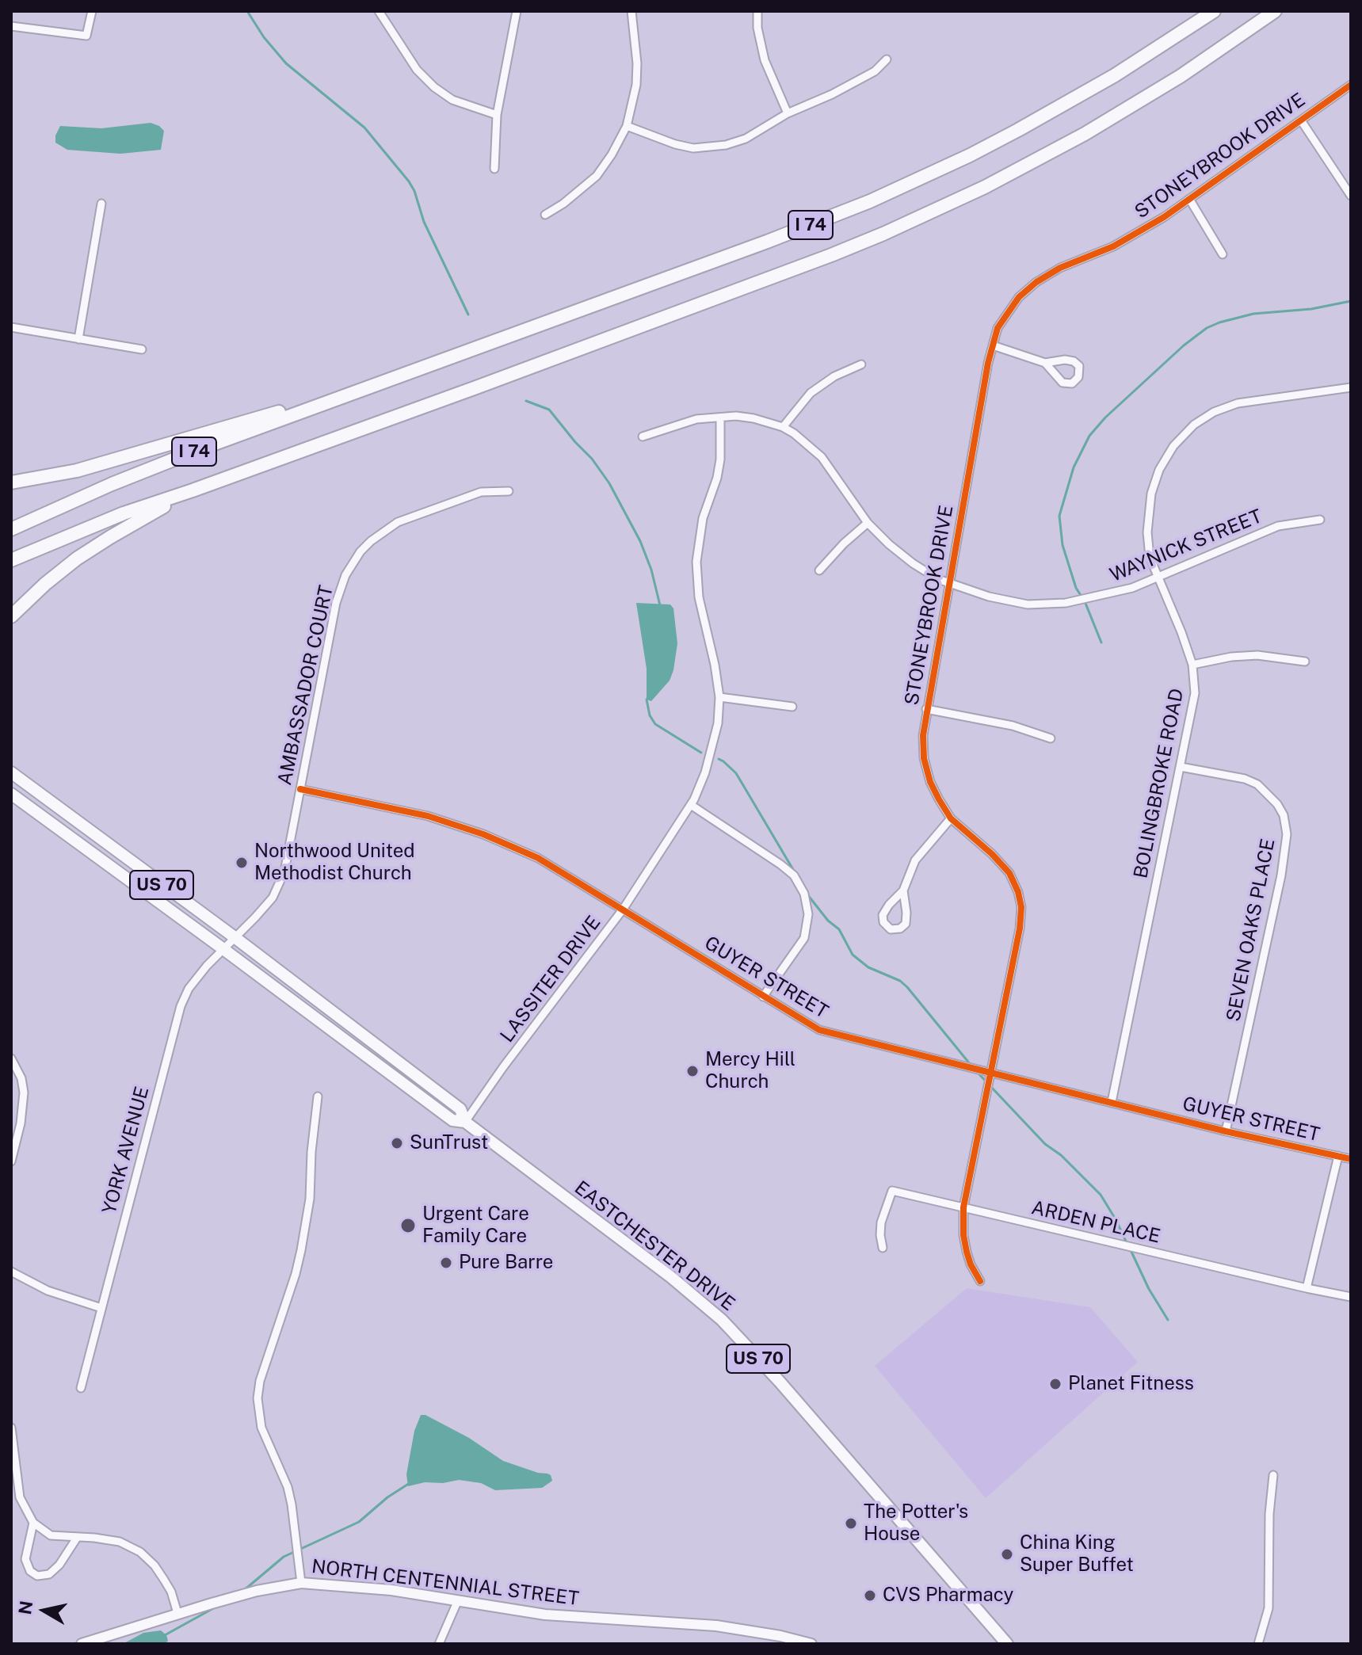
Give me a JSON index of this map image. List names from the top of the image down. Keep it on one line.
{"streets":{"highway":["I 74"],"main road":["US 70","EASTCHESTER DRIVE"],"street":["STONEYBROOK DRIVE","WAYNICK STREET","AMBASSADOR COURT","BOLINGBROKE ROAD","SEVEN OAKS PLACE","GUYER STREET","LASSITER DRIVE","YORK AVENUE","ARDEN PLACE","NORTH CENTENNIAL STREET"]},"crossings":[["STONEYBROOK DRIVE","WAYNICK STREET"],["STONEYBROOK DRIVE","GUYER STREET"],["STONEYBROOK DRIVE","ARDEN PLACE"],["WAYNICK STREET","BOLINGBROKE ROAD"],["WAYNICK STREET","LASSITER DRIVE"],["AMBASSADOR COURT","GUYER STREET"],["AMBASSADOR COURT","YORK AVENUE"],["AMBASSADOR COURT","EASTCHESTER DRIVE"],["BOLINGBROKE ROAD","SEVEN OAKS PLACE"],["BOLINGBROKE ROAD","GUYER STREET"],["SEVEN OAKS PLACE","GUYER STREET"],["GUYER STREET","LASSITER DRIVE"],["LASSITER DRIVE","EASTCHESTER DRIVE"],["YORK AVENUE","EASTCHESTER DRIVE"]],"places":["Northwood United Methodist Church","Mercy Hill Church","SunTrust","Urgent Care Family Care","Pure Barre","Planet Fitness","The Potter's House","China King Super Buffet","CVS Pharmacy"],"north":"left"}
